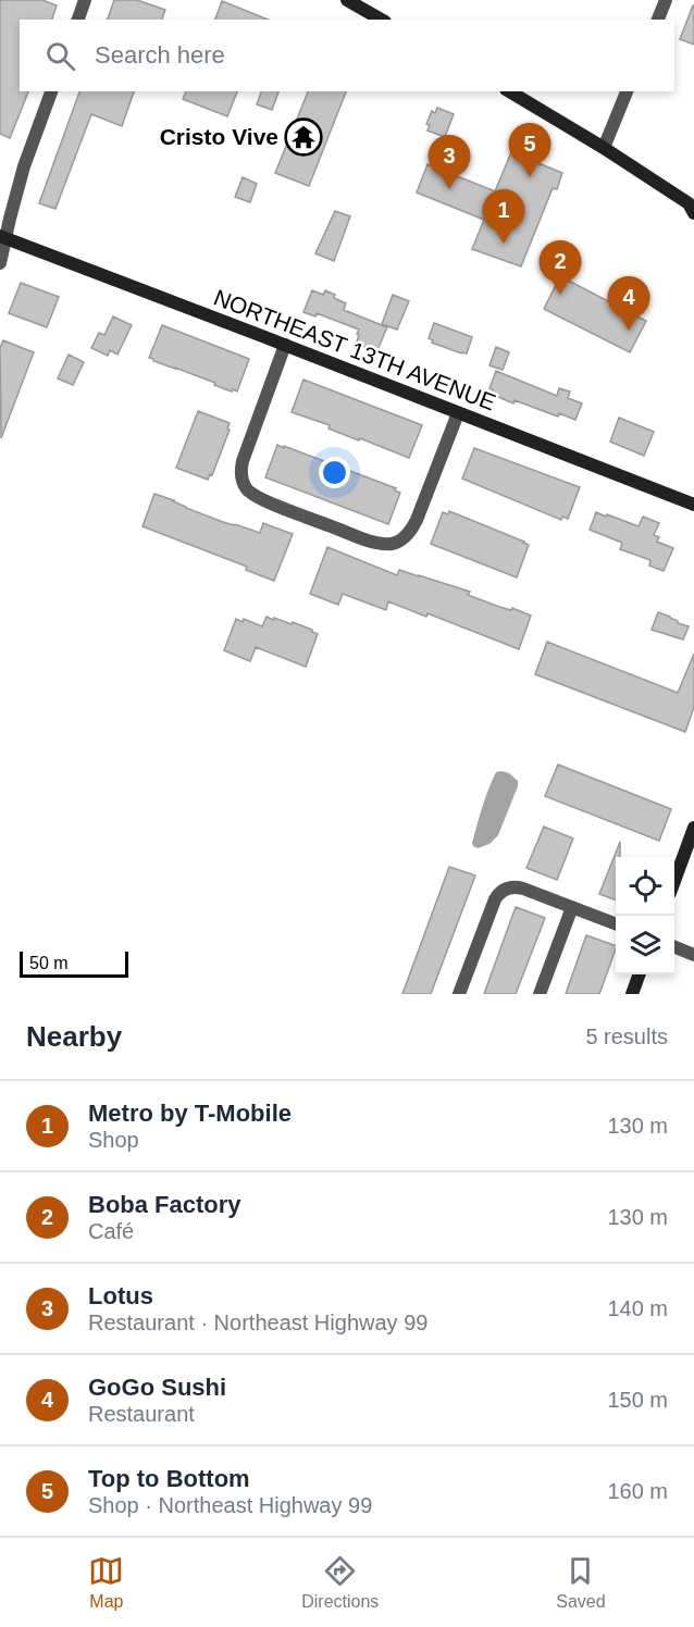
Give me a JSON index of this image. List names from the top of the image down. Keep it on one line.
{"streets":{"street":["NORTHEAST 13TH AVENUE"]},"places":{"temple":["Cristo Vive"]},"scale_bar":"50 m","page":{"search":"Search here","pins":["5","3","1","2","4"],"scale":"50 m","heading":["Nearby","5 results"],"list":[{"mark":"1","name":"Metro by T-Mobile","note":"Shop","value":"130 m"},{"mark":"2","name":"Boba Factory","note":"Café","value":"130 m"},{"mark":"3","name":"Lotus","note":"Restaurant · Northeast Highway 99","value":"140 m"},{"mark":"4","name":"GoGo Sushi","note":"Restaurant","value":"150 m"},{"mark":"5","name":"Top to Bottom","note":"Shop · Northeast Highway 99","value":"160 m"}],"nav":["Map","Directions","Saved"]}}
